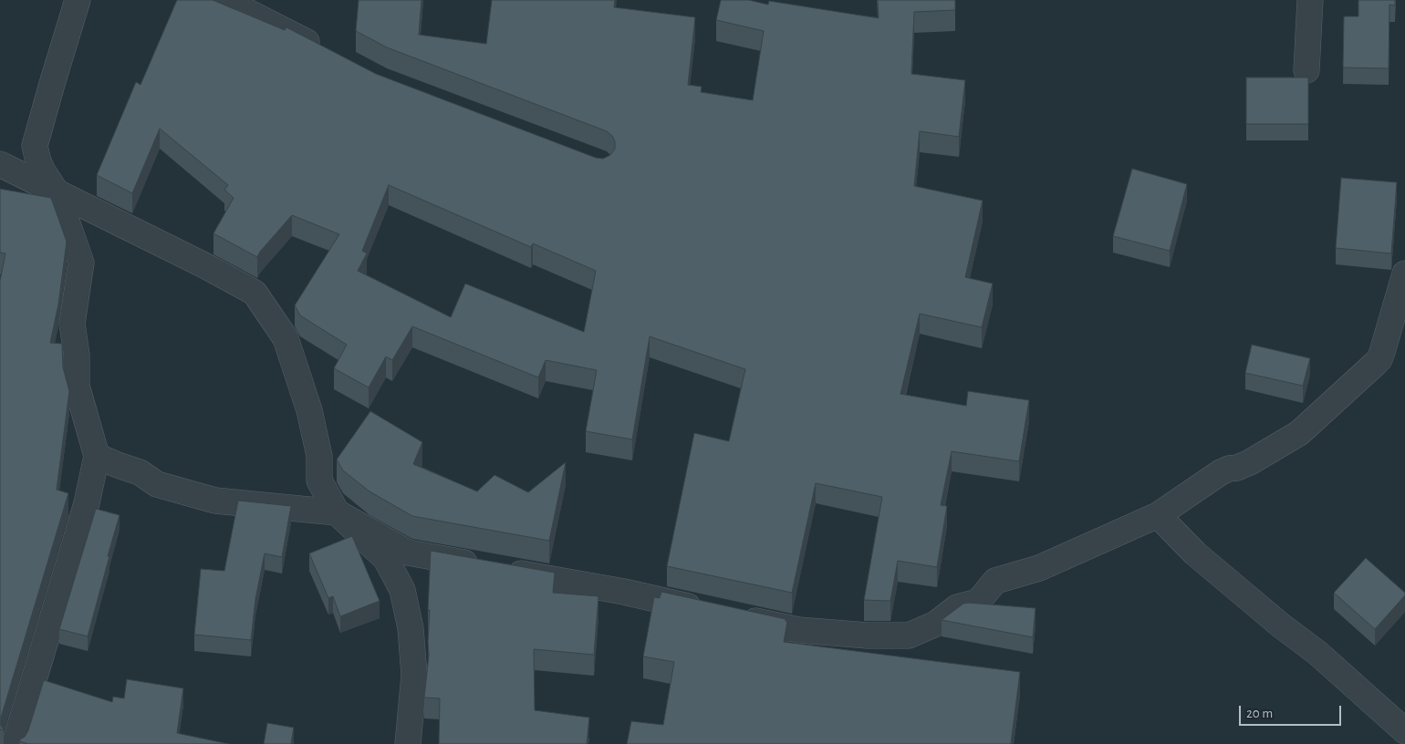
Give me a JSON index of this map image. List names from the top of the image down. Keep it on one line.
{"scale_bar":"20 m"}
